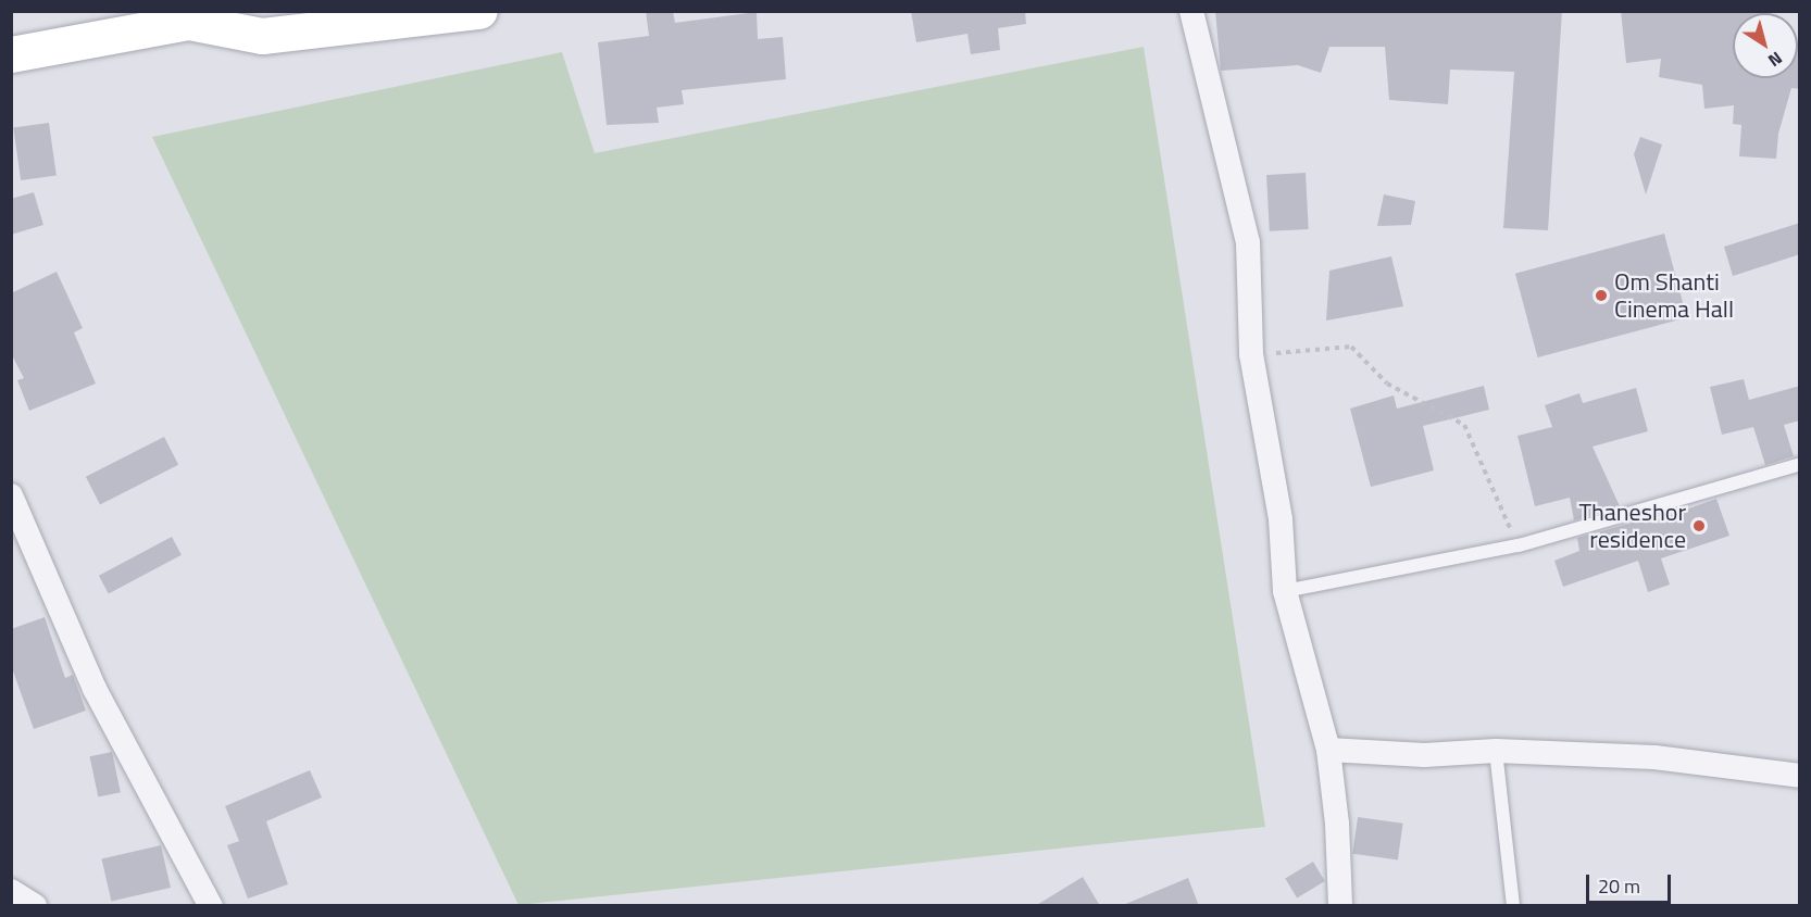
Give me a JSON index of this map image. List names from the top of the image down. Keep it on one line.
{"places":["Om Shanti Cinema Hall","Thaneshor residence"],"scale_bar":"20 m","north":"bottom right"}
